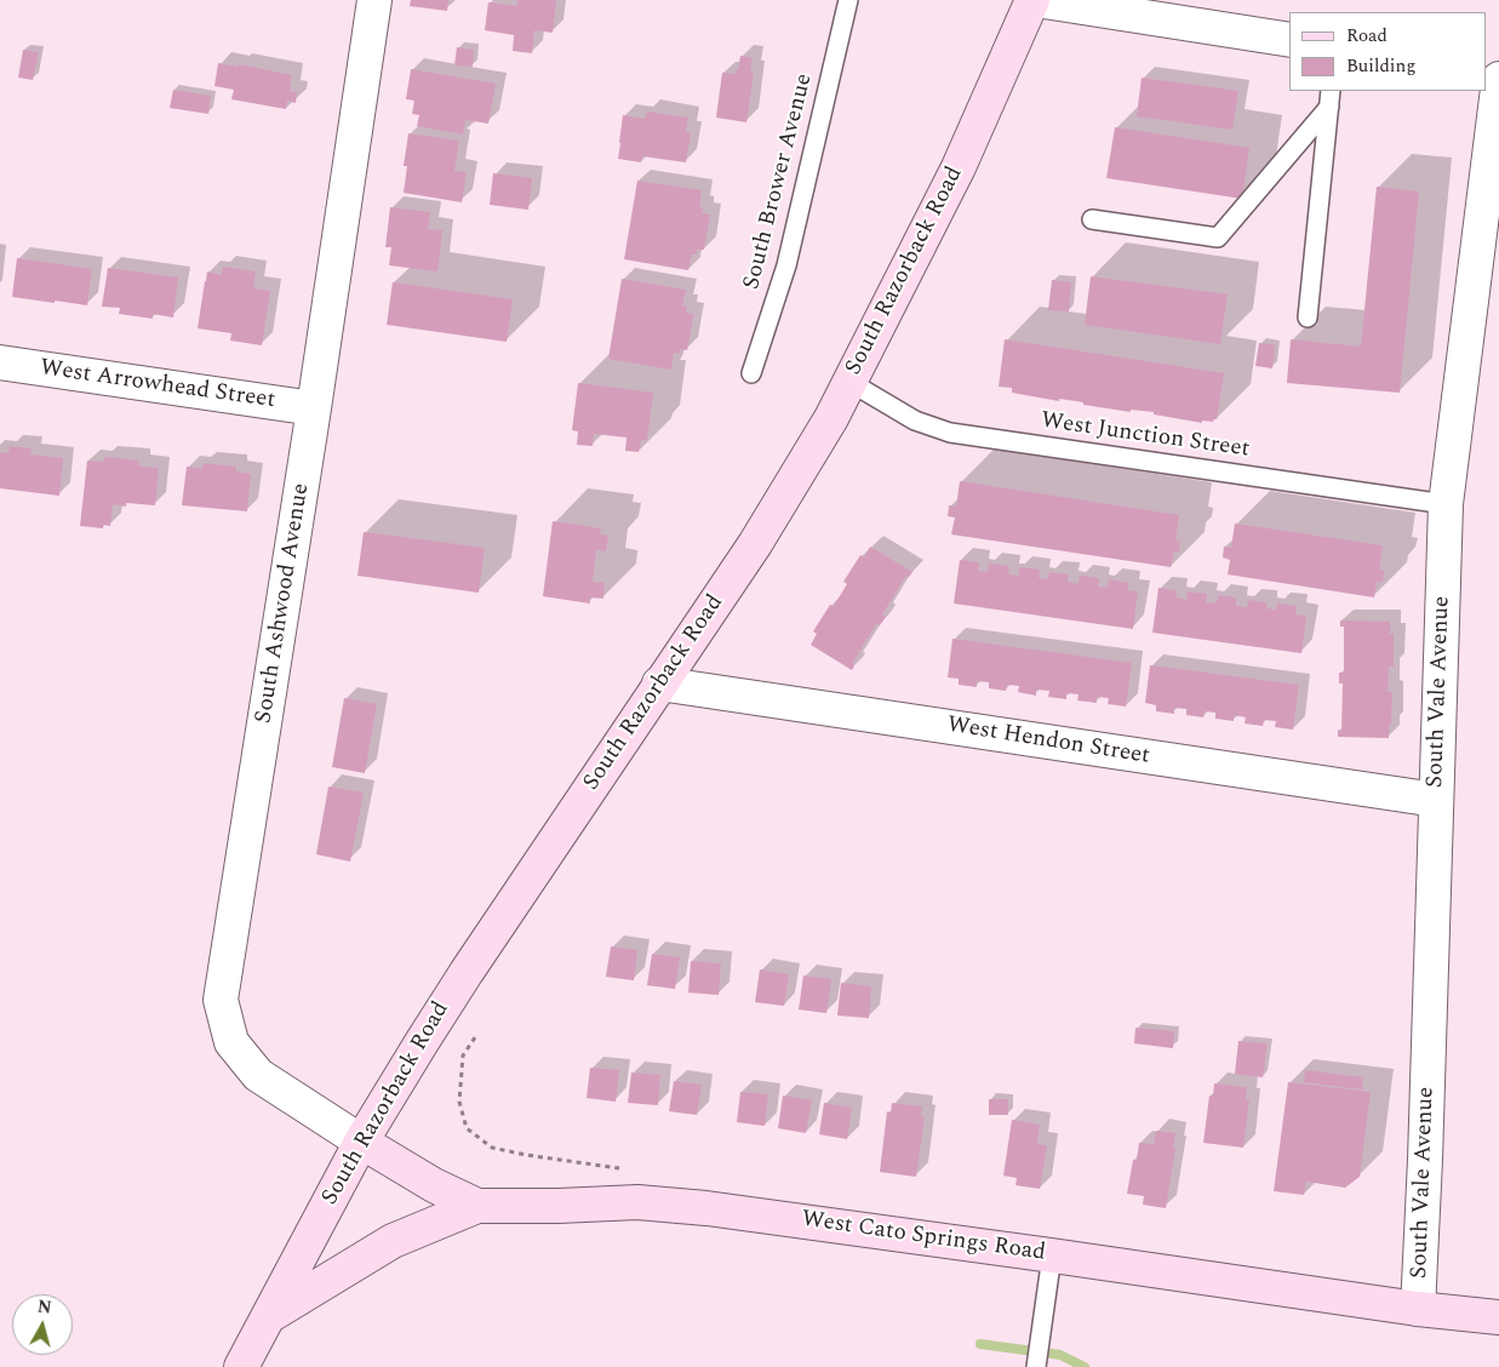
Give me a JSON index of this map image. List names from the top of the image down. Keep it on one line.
{"streets":{"main road":["South Razorback Road","West Cato Springs Road"],"street":["West Arrowhead Street","South Ashwood Avenue","South Vale Avenue","West Hendon Street"],"lane":["South Brower Avenue","West Junction Street"]},"crossings":[["South Razorback Road","West Junction Street"],["South Razorback Road","South Ashwood Avenue"],["South Razorback Road","West Hendon Street"],["South Razorback Road","West Cato Springs Road"],["West Arrowhead Street","South Ashwood Avenue"],["West Junction Street","South Vale Avenue"],["South Ashwood Avenue","West Cato Springs Road"],["South Vale Avenue","West Hendon Street"],["South Vale Avenue","West Cato Springs Road"]],"legend":["Road","Building"],"north":"top"}
